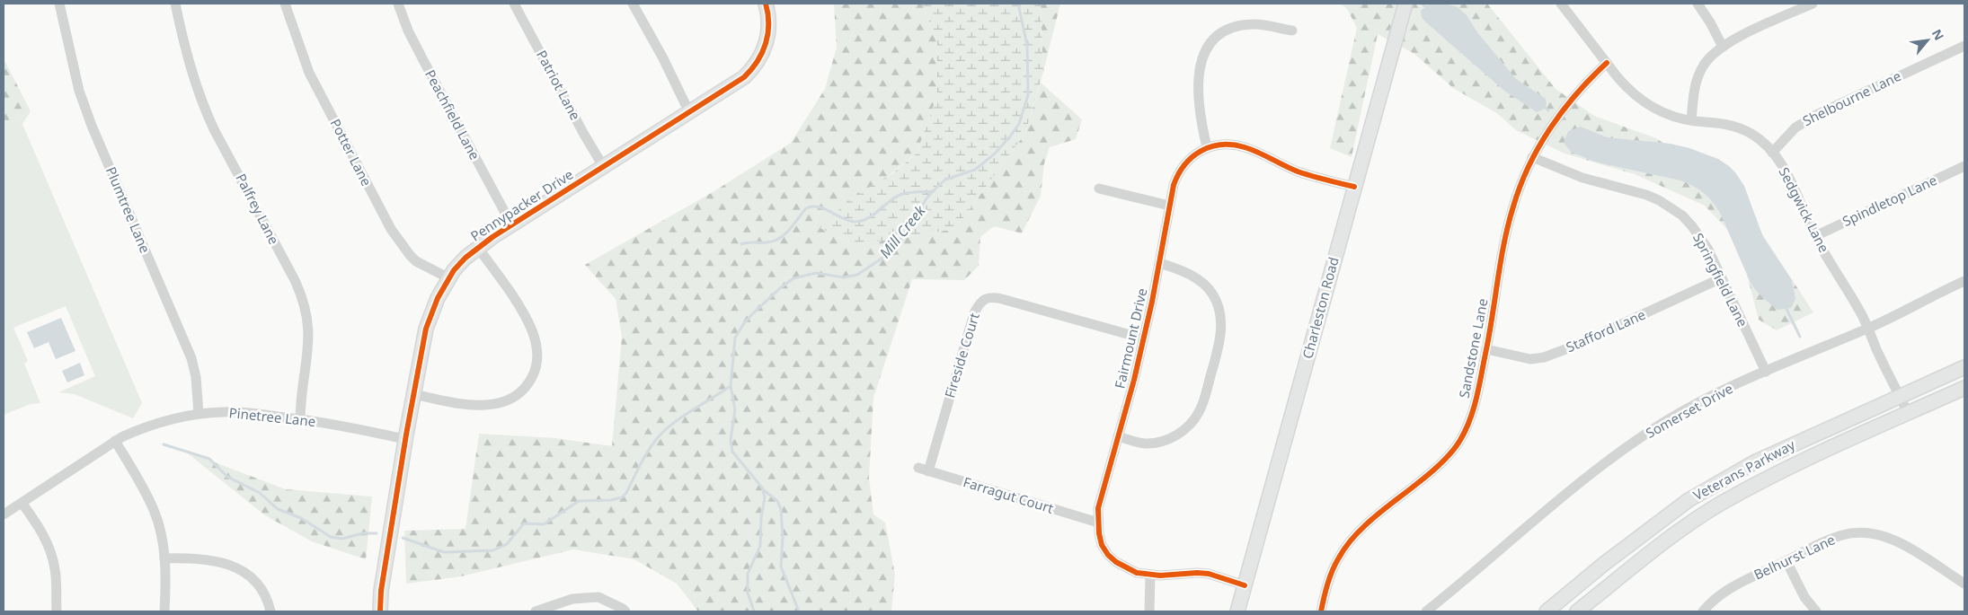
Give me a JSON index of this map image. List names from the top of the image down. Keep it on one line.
{"streets":{"street":["Patriot Lane","Shelbourne Lane","Peachfield Lane","Potter Lane","Spindletop Lane","Pennypacker Drive","Palfrey Lane","Plumtree Lane","Sedgwick Lane","Springfield Lane","Charleston Road","Stafford Lane","Fairmount Drive","Sandstone Lane","Fireside Court","Somerset Drive","Pinetree Lane","Veterans Parkway","Farragut Court","Belhurst Lane"]},"crossings":[["Patriot Lane","Pennypacker Drive"],["Shelbourne Lane","Sedgwick Lane"],["Peachfield Lane","Pennypacker Drive"],["Potter Lane","Pennypacker Drive"],["Spindletop Lane","Sedgwick Lane"],["Pennypacker Drive","Pinetree Lane"],["Palfrey Lane","Pinetree Lane"],["Plumtree Lane","Pinetree Lane"],["Sedgwick Lane","Sandstone Lane"],["Sedgwick Lane","Somerset Drive"],["Sedgwick Lane","Veterans Parkway"],["Springfield Lane","Stafford Lane"],["Springfield Lane","Sandstone Lane"],["Springfield Lane","Somerset Drive"],["Charleston Road","Fairmount Drive"],["Stafford Lane","Sandstone Lane"],["Fairmount Drive","Fireside Court"],["Fairmount Drive","Farragut Court"],["Fireside Court","Farragut Court"]],"water":["Mill Creek"],"north":"top right"}
